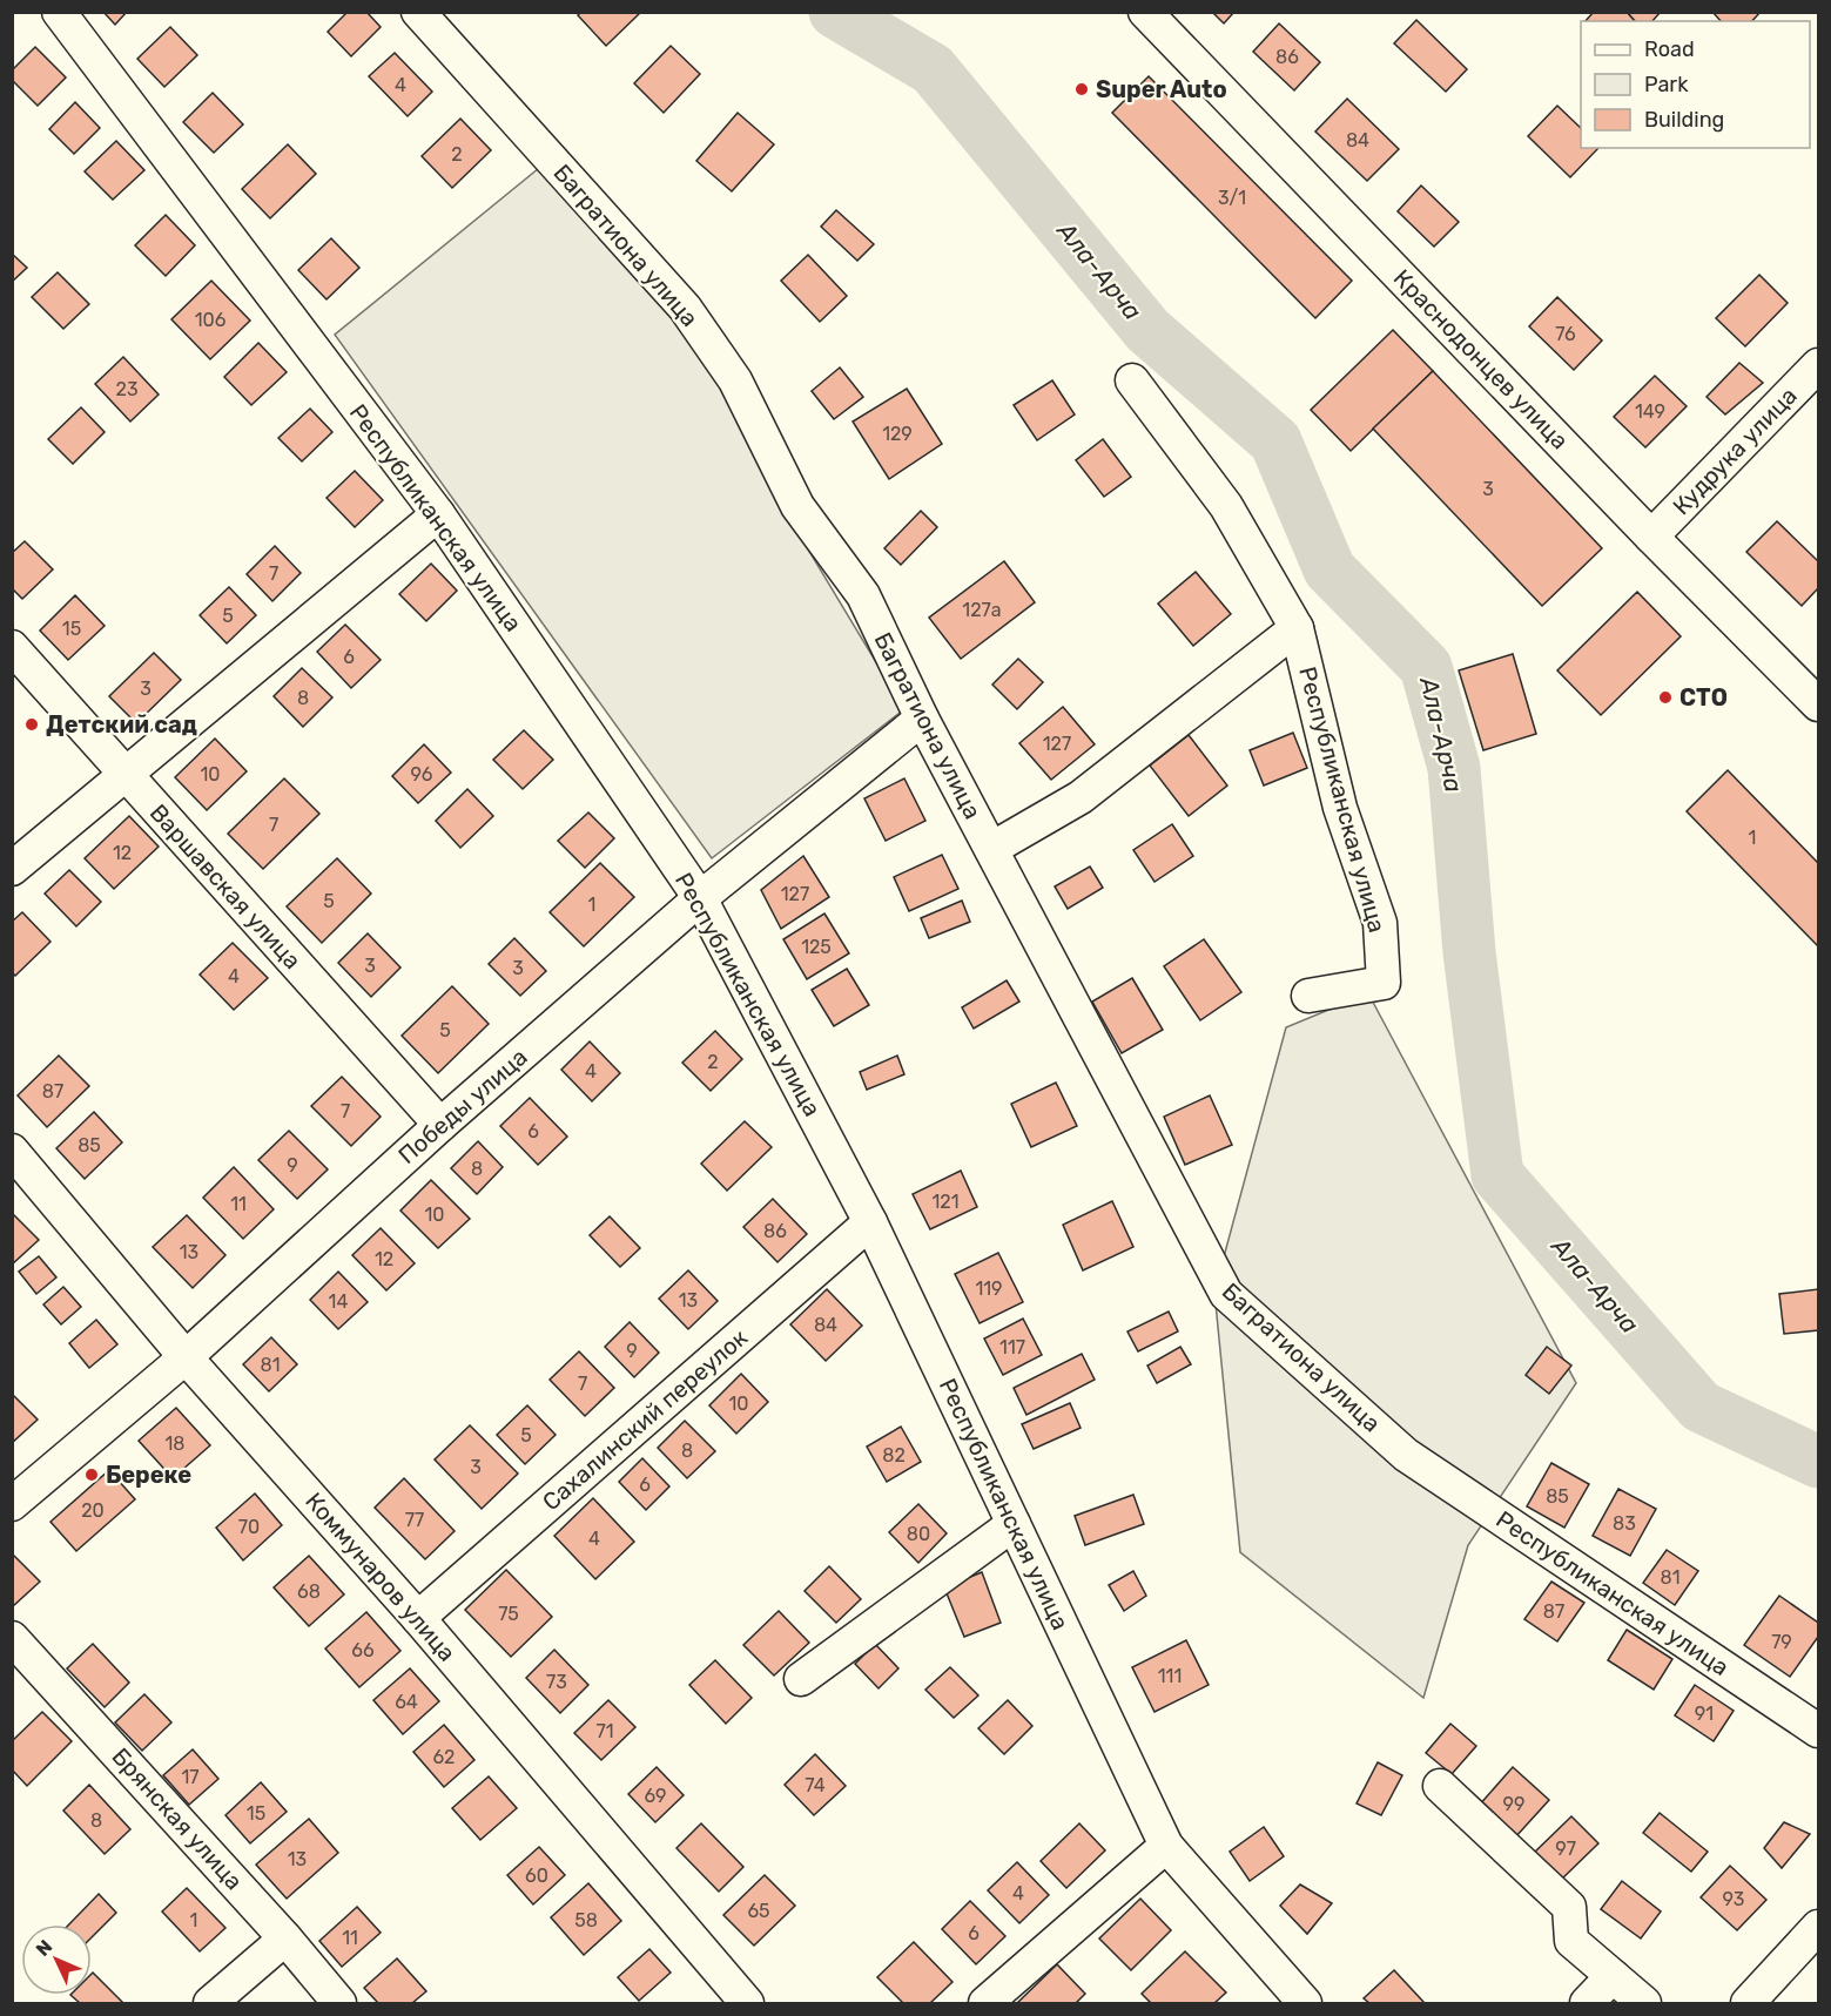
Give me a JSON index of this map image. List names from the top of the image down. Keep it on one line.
{"streets":{"street":["Багратиона улица","Краснодонцев улица","Кудрука улица","Республиканская улица","Варшавская улица","Победы улица","Сахалинский переулок","Коммунаров улица","Брянская улица"]},"crossings":[["Багратиона улица","Республиканская улица"],["Багратиона улица","Победы улица"],["Краснодонцев улица","Кудрука улица"],["Республиканская улица","Победы улица"],["Республиканская улица","Сахалинский переулок"],["Варшавская улица","Победы улица"],["Победы улица","Коммунаров улица"],["Сахалинский переулок","Коммунаров улица"]],"water":["Ала-Арча"],"places":["Super Auto","СТО","Детский сад","Береке"],"house_numbers":["86","4","84","2","3/1","106","76","23","149","129","3","7","127a","5","15","6","3","8","127","10","96","7","1","12","127","5","1","125","3","3","4","5","2","4","87","7","6","85","9","8","121","11","10","86","13","12","119","13","14","84","117","9","81","7","10","5","18","8","82","3","6","85","20","77","83","70","80","4","81","68","87","75","79","66","111","73","64","91","71","62","17","74","69","99","15","8","97","13","60","4","93","65","1","58","6","11"],"legend":["Road","Park","Building"],"north":"top left"}
